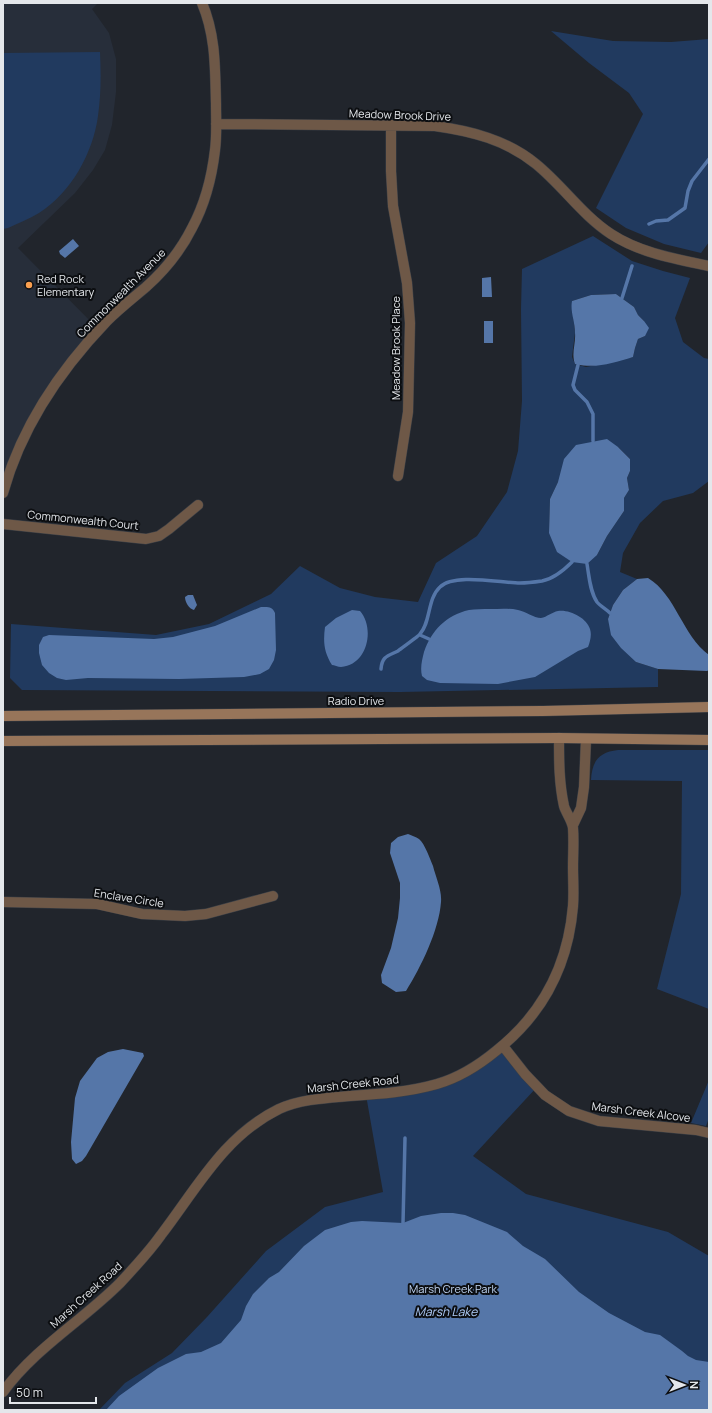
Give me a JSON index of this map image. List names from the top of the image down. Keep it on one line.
{"streets":{"main road":["Radio Drive"],"street":["Meadow Brook Drive","Commonwealth Avenue","Meadow Brook Place","Commonwealth Court","Enclave Circle","Marsh Creek Road","Marsh Creek Alcove"]},"crossings":[["Meadow Brook Drive","Commonwealth Avenue"],["Meadow Brook Drive","Meadow Brook Place"],["Marsh Creek Road","Marsh Creek Alcove"]],"water":["Marsh Lake"],"parks":["Marsh Creek Park"],"places":["Red Rock Elementary"],"scale_bar":"50 m","north":"right"}
